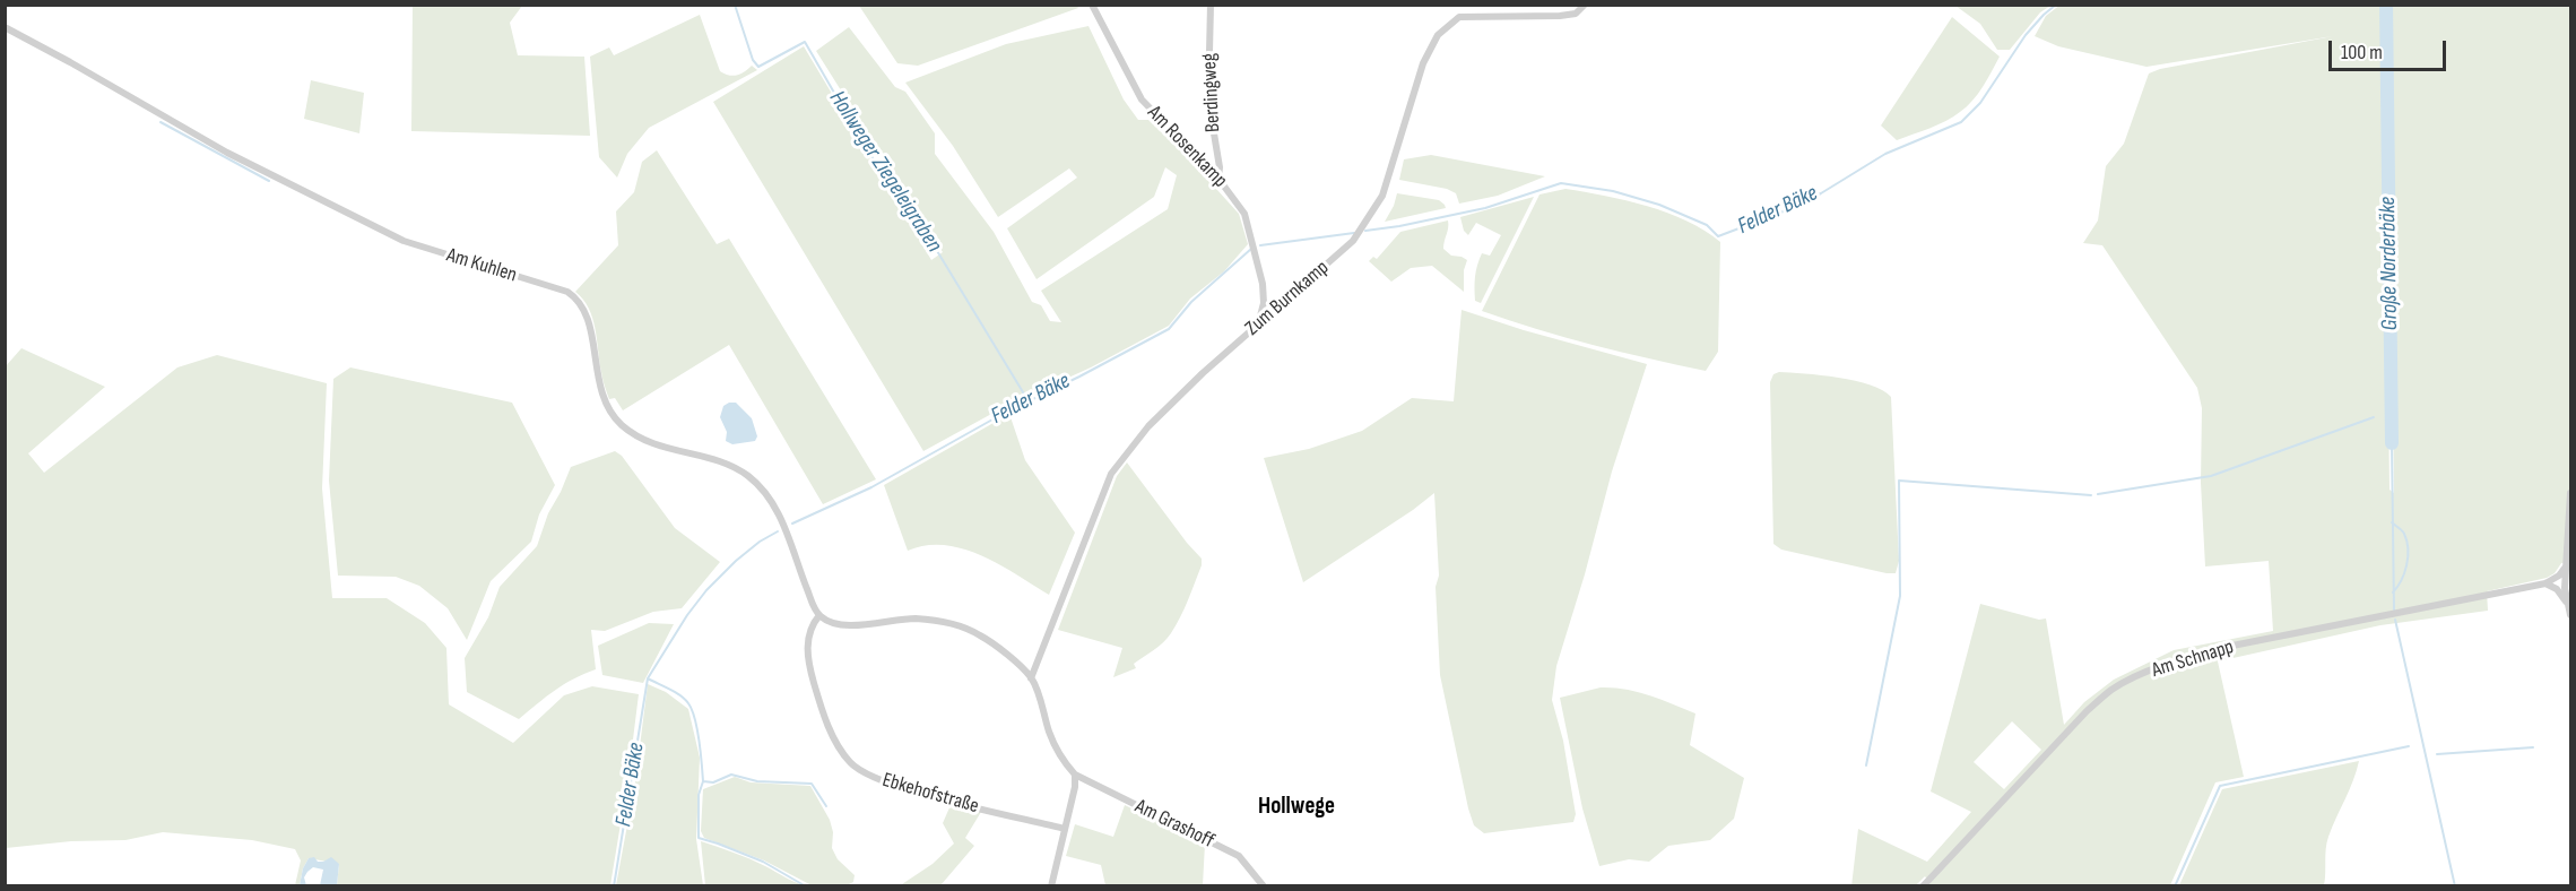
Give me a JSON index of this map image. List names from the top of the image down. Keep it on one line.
{"streets":{"street":["Berdingweg","Am Rosenkamp","Am Kuhlen","Zum Burnkamp","Am Schnapp","Ebkehofstraße","Am Grashoff"]},"crossings":[["Berdingweg","Am Rosenkamp"],["Am Rosenkamp","Zum Burnkamp"],["Am Kuhlen","Ebkehofstraße"]],"districts":["Hollwege"],"water":["Hollweger Ziegeleigraben","Felder Bäke","Große Norderbäke"],"scale_bar":"100 m"}
